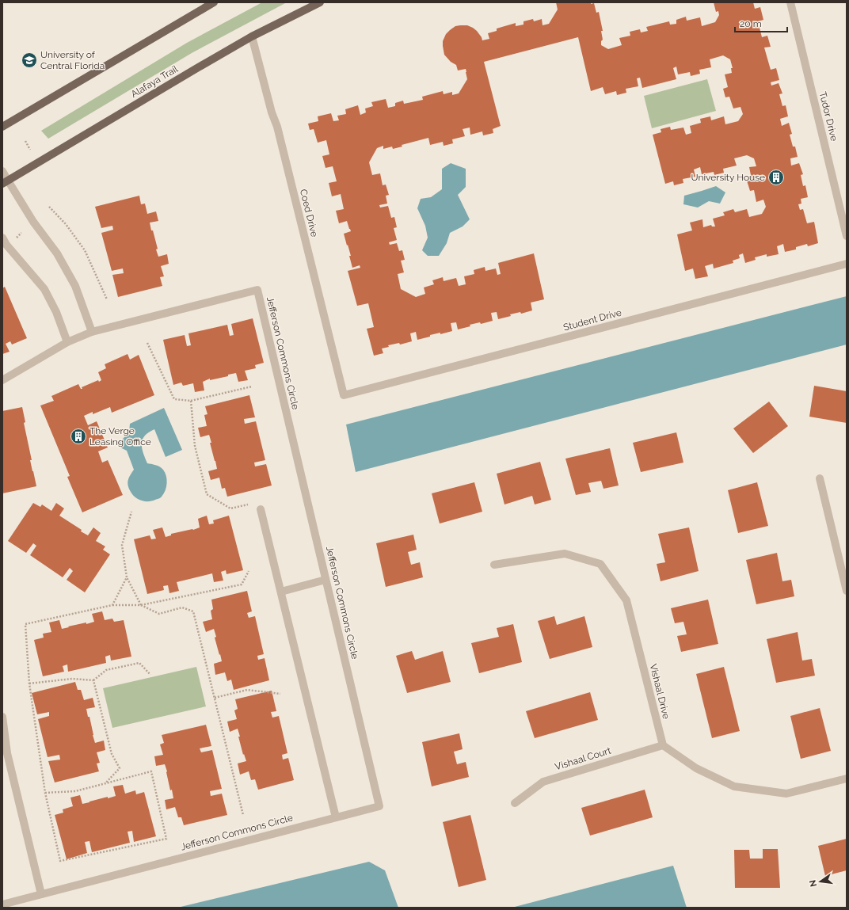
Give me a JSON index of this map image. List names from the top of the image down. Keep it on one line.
{"streets":{"main road":["Alafaya Trail"],"street":["Tudor Drive","Coed Drive","Student Drive","Jefferson Commons Circle","Vishaal Drive","Vishaal Court"]},"crossings":[["Alafaya Trail","Coed Drive"],["Coed Drive","Student Drive"],["Vishaal Drive","Vishaal Court"]],"places":{"school or university":["University of Central Florida"],"building":["University House","The Verge Leasing Office"]},"scale_bar":"20 m","north":"left"}
